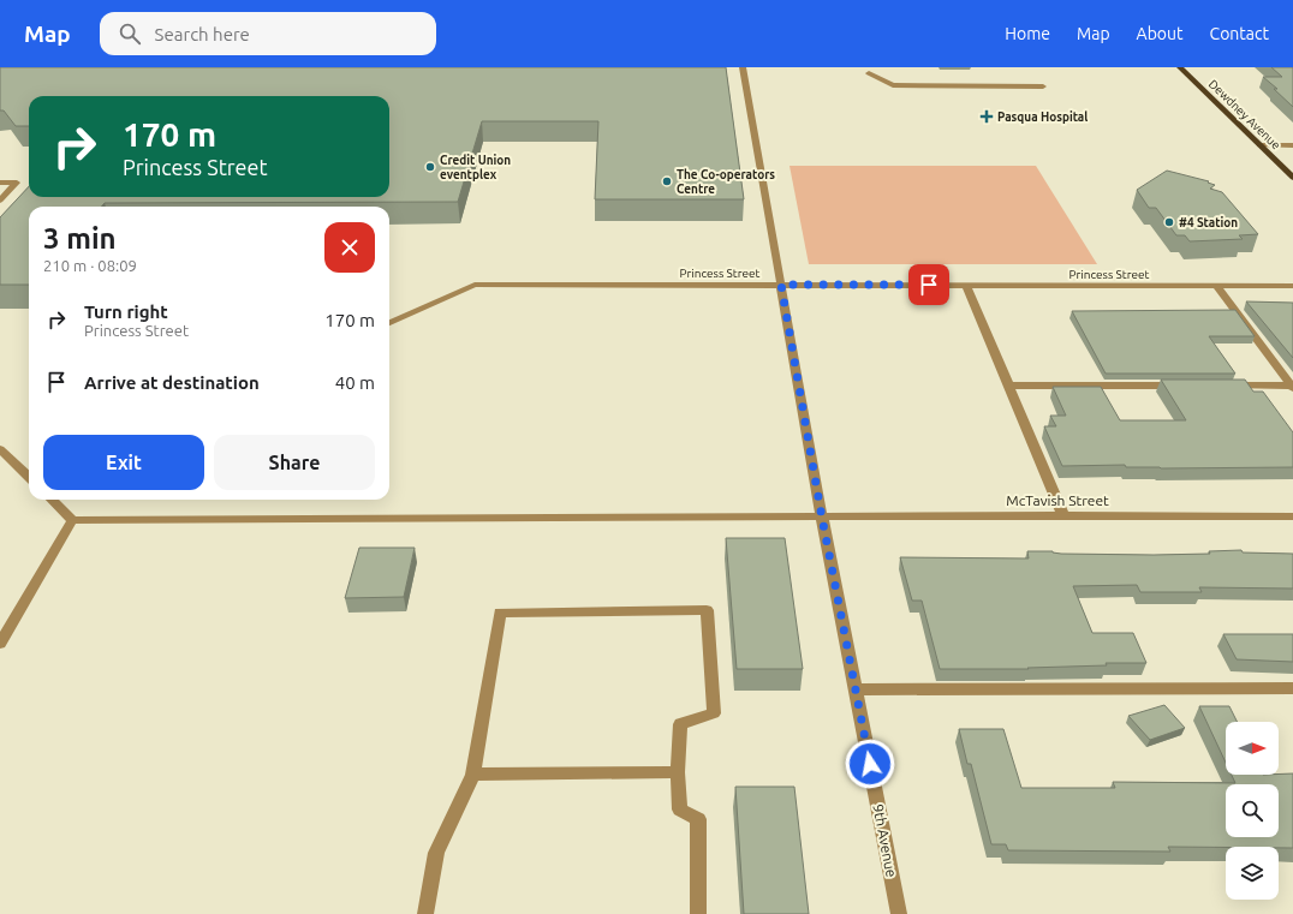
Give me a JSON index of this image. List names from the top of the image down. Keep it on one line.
{"streets":{"main road":["Dewdney Avenue"],"street":["Princess Street","McTavish Street","9th Avenue"]},"crossings":[["Princess Street","9th Avenue"],["McTavish Street","9th Avenue"]],"places":{"health":["Pasqua Hospital"],"other":["Credit Union eventplex","The Co-operators Centre","#4 Station"]},"north":"right","page":{"header":"Map","search":"Search here","nav":["Home","Map","About","Contact"],"turn":["170 m","Princess Street"],"heading":["3 min","210 m · 08:09"],"list":[{"name":"Turn right","note":"Princess Street","value":"170 m"},{"name":"Arrive at destination","value":"40 m"}],"buttons":["Exit","Share"]}}
